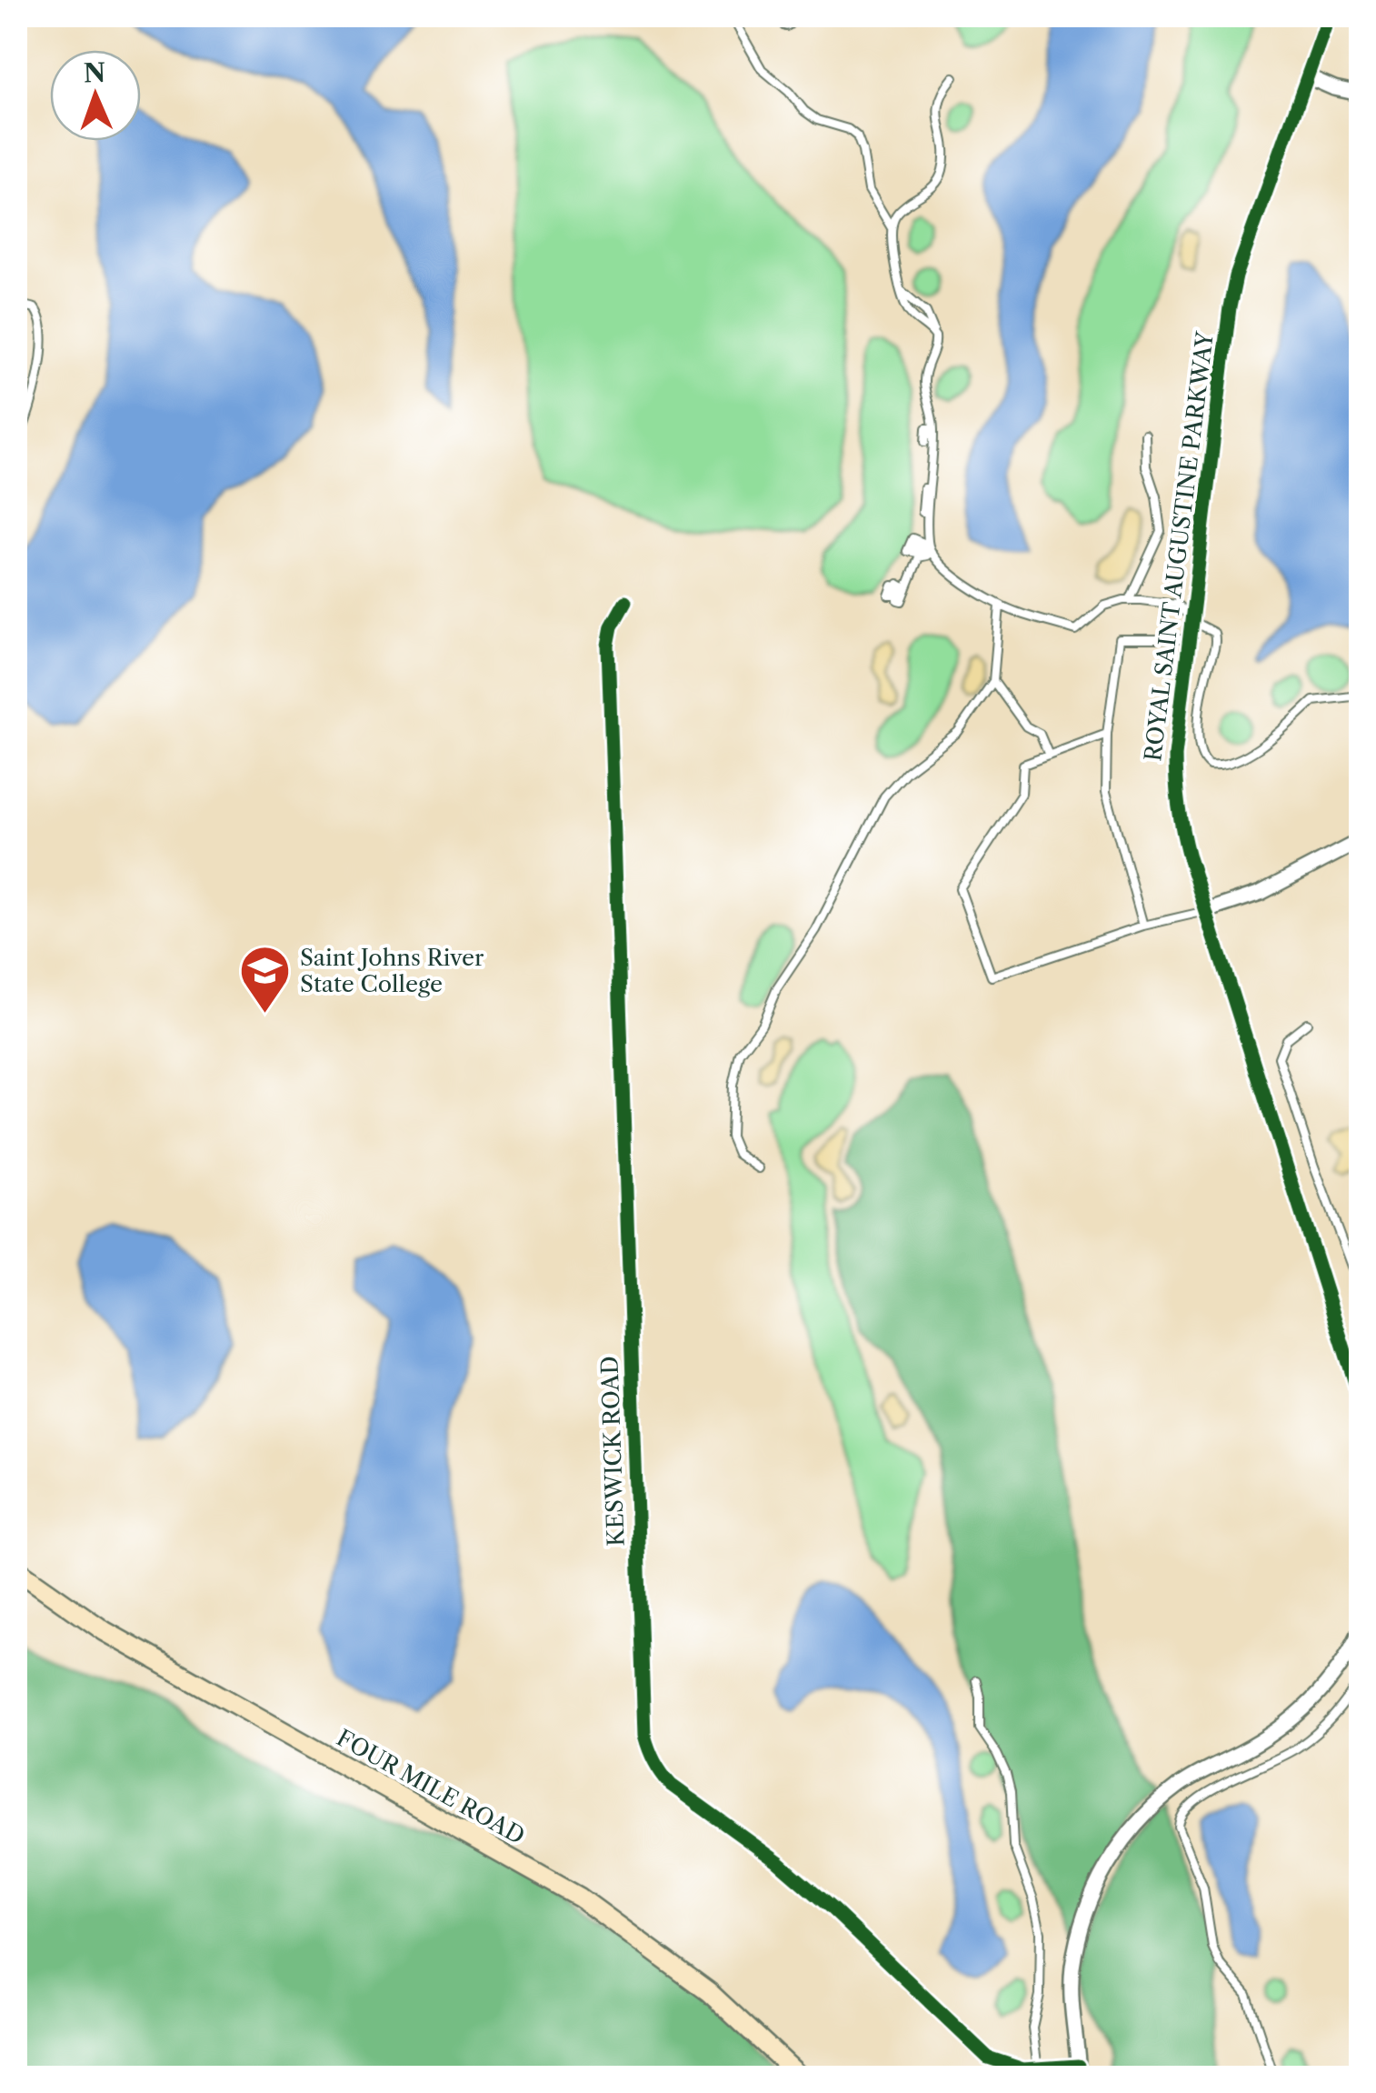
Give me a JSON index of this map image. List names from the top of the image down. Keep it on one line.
{"streets":{"main road":["FOUR MILE ROAD"],"street":["ROYAL SAINT AUGUSTINE PARKWAY","KESWICK ROAD"]},"places":{"school or university":["Saint Johns River State College"]},"north":"top"}
